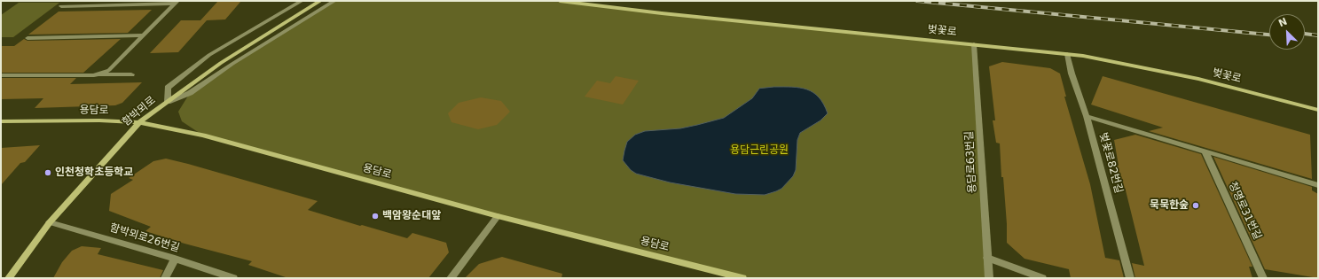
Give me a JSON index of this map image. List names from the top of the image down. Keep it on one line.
{"streets":{"street":["벚꽃로","용담로","함박뫼로","용담로63번길","벚꽃로82번길","청명로31번길","함박뫼로26번길"]},"crossings":[["벚꽃로","용담로63번길"],["벚꽃로","벚꽃로82번길"],["용담로","함박뫼로"],["함박뫼로","함박뫼로26번길"]],"parks":["용담근린공원"],"places":["인천청학초등학교","묵묵한숲","백암왕순대앞"],"north":"top left"}
